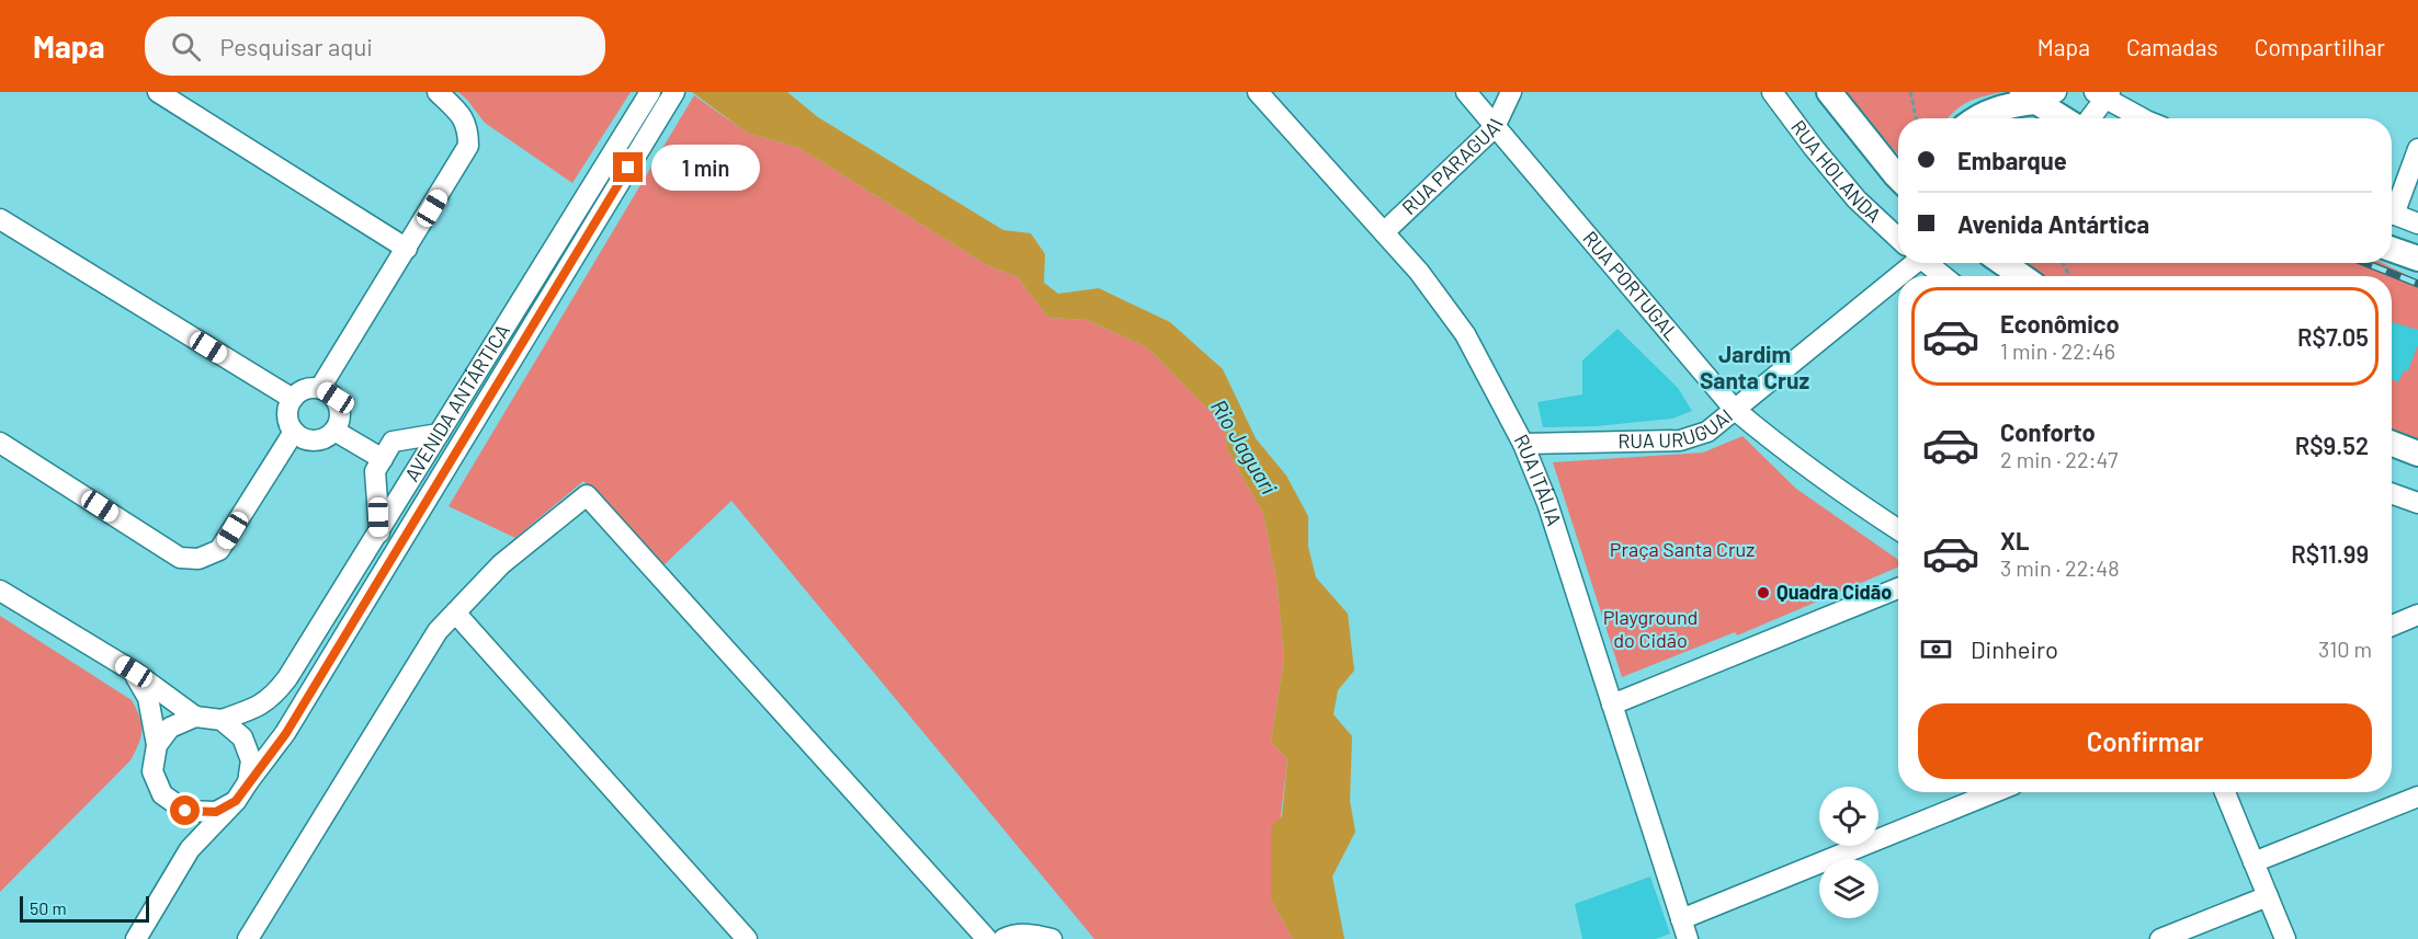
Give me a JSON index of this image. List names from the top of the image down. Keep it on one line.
{"streets":{"street":["RUA PARAGUAI","RUA HOLANDA","RUA PORTUGAL","AVENIDA ANTÁRTICA","RUA URUGUAI","RUA ITÁLIA"]},"crossings":[["RUA PARAGUAI","RUA PORTUGAL"],["RUA PARAGUAI","RUA ITÁLIA"],["RUA PORTUGAL","RUA URUGUAI"],["RUA URUGUAI","RUA ITÁLIA"]],"districts":["Jardim Santa Cruz"],"water":["Rio Jaguari"],"parks":["Praça Santa Cruz","Playground do Cidão"],"places":["Quadra Cidão"],"scale_bar":"50 m","page":{"header":"Mapa","search":"Pesquisar aqui","nav":["Mapa","Camadas","Compartilhar"],"banner":["Embarque","Avenida Antártica"],"bubble":"1 min","list":[{"name":"Econômico","note":"1 min · 22:46","value":"R$7.05"},{"name":"Conforto","note":"2 min · 22:47","value":"R$9.52"},{"name":"XL","note":"3 min · 22:48","value":"R$11.99"}],"pay":["Dinheiro","310 m"],"buttons":"Confirmar","scale":"50 m"}}
